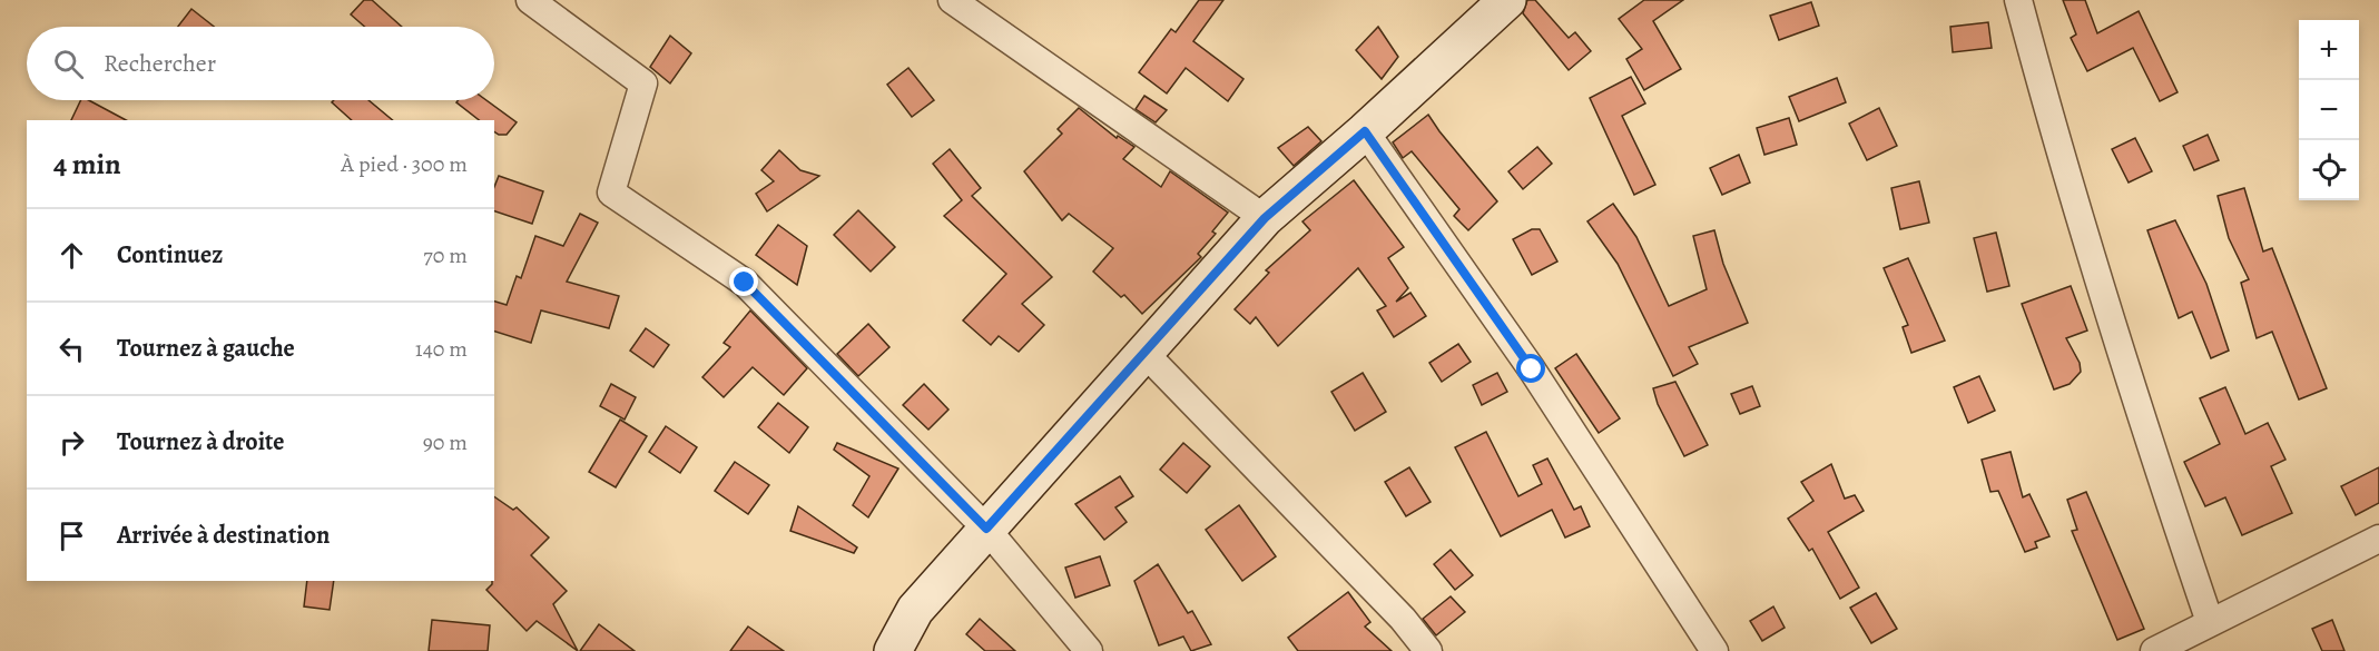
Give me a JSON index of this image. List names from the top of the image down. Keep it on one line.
{"page":{"map_buttons":["+","−"],"search":"Rechercher","heading":["4 min","À pied · 300 m"],"list":[["Continuez","70 m"],["Tournez à gauche","140 m"],["Tournez à droite","90 m"],"Arrivée à destination"]}}
